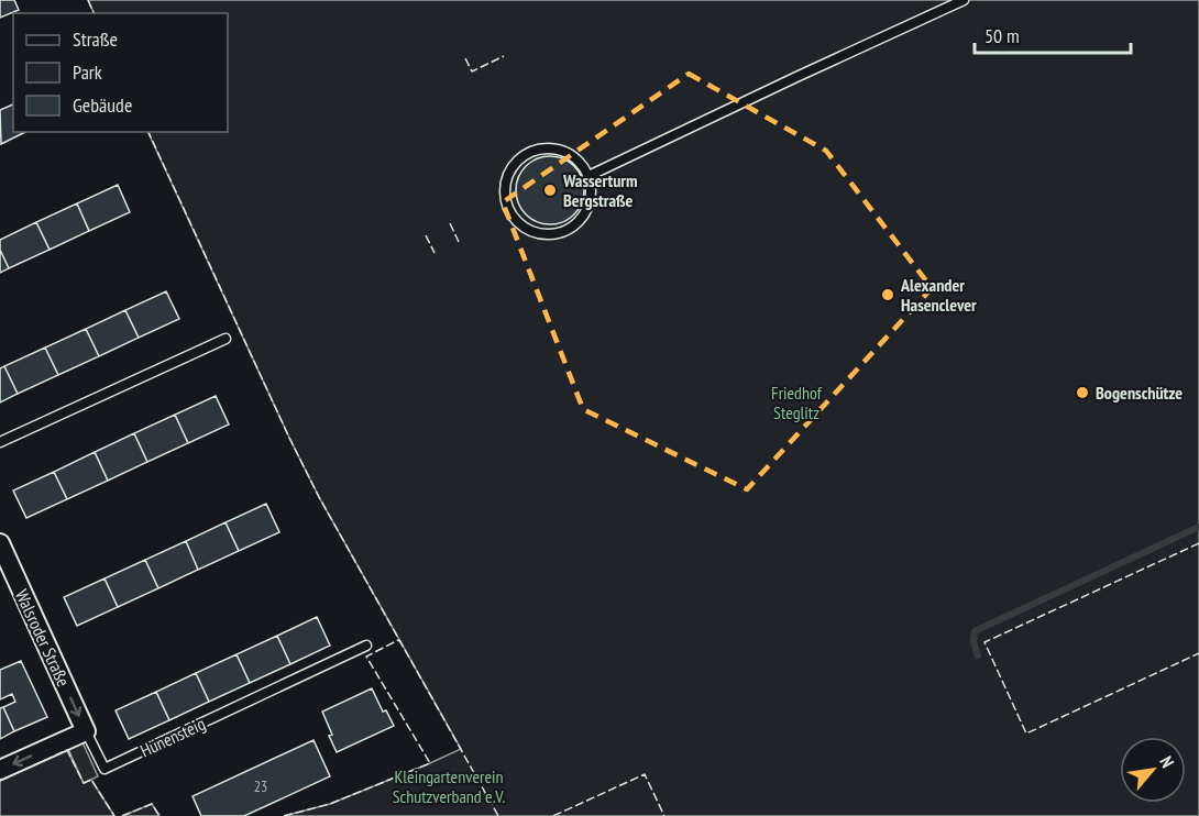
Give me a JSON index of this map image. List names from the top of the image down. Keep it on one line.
{"streets":{"street":["Walsroder Straße"],"lane":["Hünensteig"]},"crossings":[["Walsroder Straße","Hünensteig"]],"one_way":["Walsroder Straße"],"parks":["Friedhof Steglitz","Kleingartenverein Schutzverband e.V."],"places":["Wasserturm Bergstraße","Alexander Hasenclever","Bogenschütze"],"house_numbers":["23"],"legend":["Straße","Park","Gebäude"],"scale_bar":"50 m","north":"top right"}
